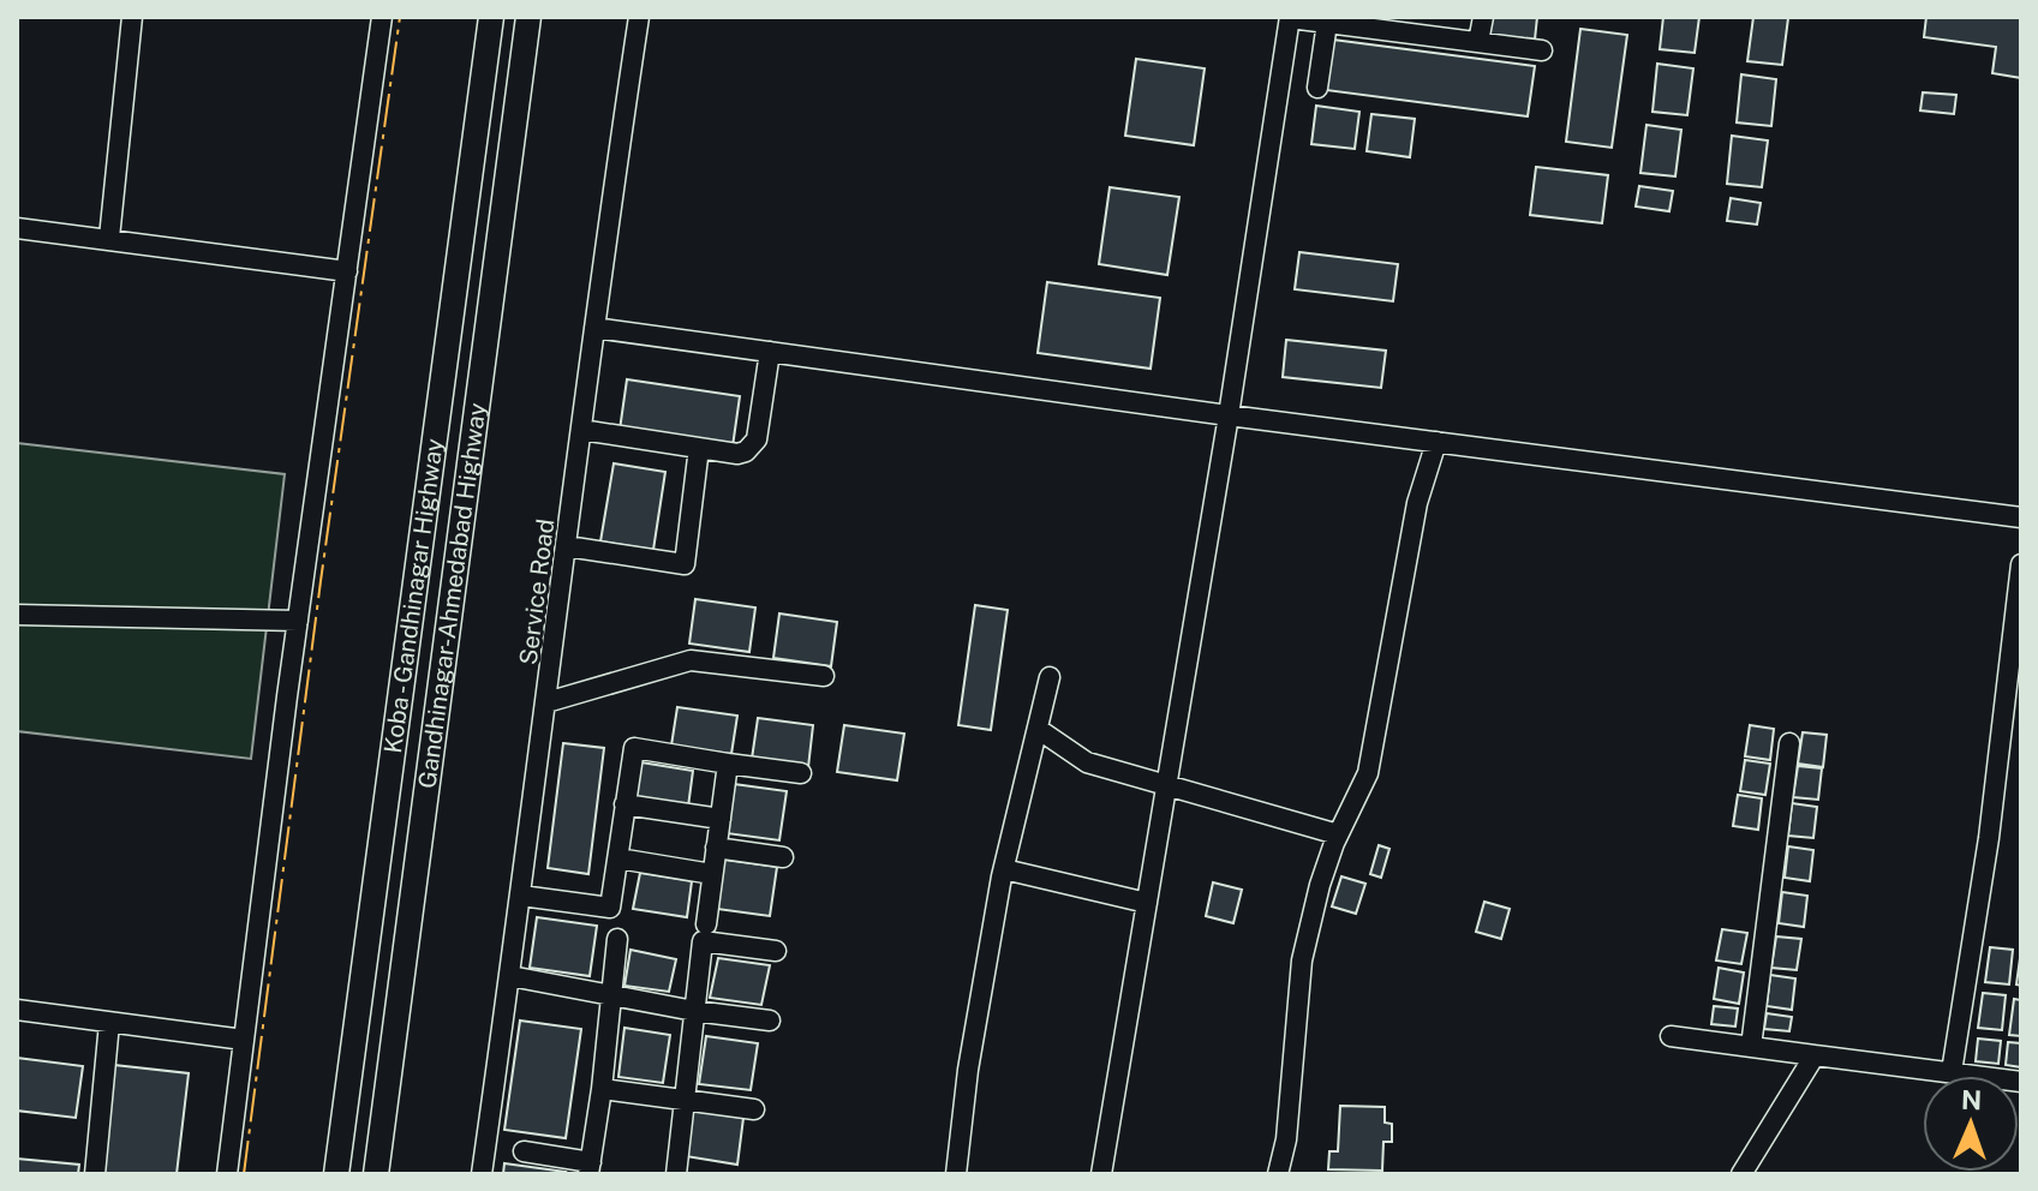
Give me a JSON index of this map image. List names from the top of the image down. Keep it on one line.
{"streets":{"main road":["Koba - Gandhinagar Highway","Gandhinagar-Ahmedabad Highway"],"street":["Service Road"]},"north":"top"}
